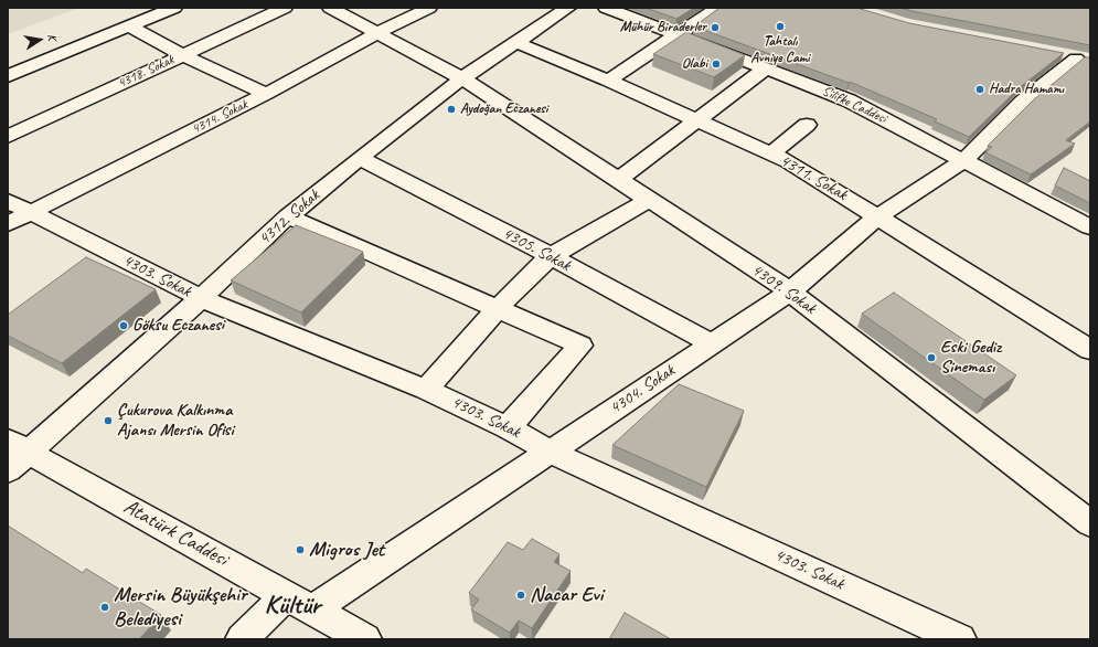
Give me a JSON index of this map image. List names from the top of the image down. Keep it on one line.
{"streets":{"street":["4318. Sokak","Silifke Caddesi","4314. Sokak","4311. Sokak","4312. Sokak","4305. Sokak","4303. Sokak","4309. Sokak","4304. Sokak","Atatürk Caddesi"]},"crossings":[["Silifke Caddesi","4304. Sokak"],["4314. Sokak","4303. Sokak"],["4314. Sokak","4309. Sokak"],["4311. Sokak","4312. Sokak"],["4311. Sokak","4304. Sokak"],["4312. Sokak","4305. Sokak"],["4312. Sokak","4303. Sokak"],["4312. Sokak","4309. Sokak"],["4312. Sokak","Atatürk Caddesi"],["4305. Sokak","4304. Sokak"],["4303. Sokak","4304. Sokak"],["4309. Sokak","4304. Sokak"],["4304. Sokak","Atatürk Caddesi"]],"districts":["Kültür"],"places":["Tahtalı Avniye Cami","Mühür Biraderler","Olabi","Hadra Hamamı","Aydoğan Eczanesi","Göksu Eczanesi","Eski Gediz Sineması","Çukurova Kalkınma Ajansı Mersin Ofisi","Migros Jet","Nacar Evi","Mersin Büyükşehir Belediyesi"],"north":"right"}
